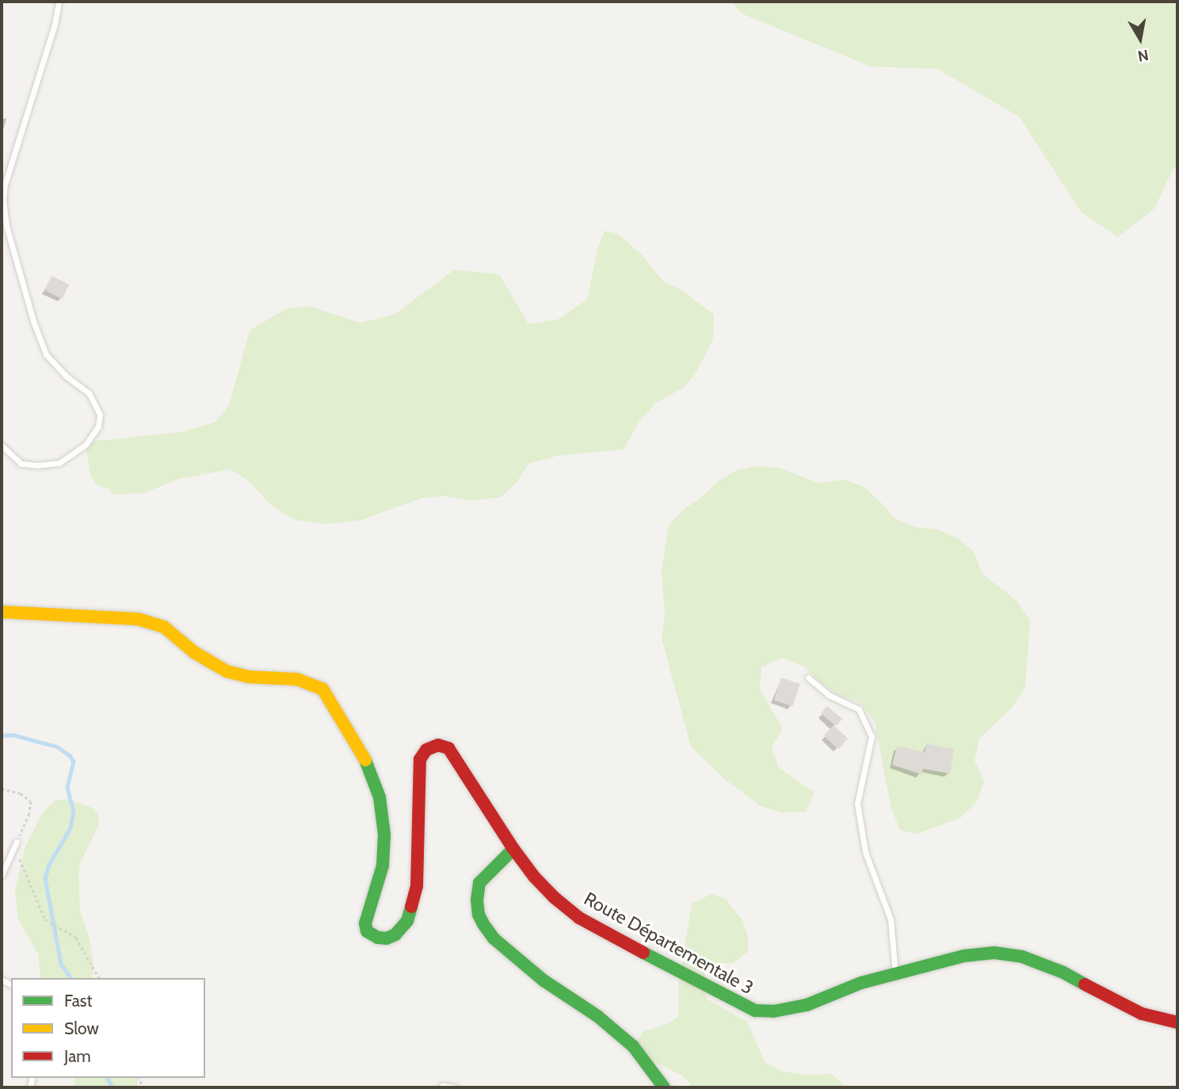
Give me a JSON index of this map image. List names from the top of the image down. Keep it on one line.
{"streets":{"main road":["Route Départementale 3"]},"legend":["Fast","Slow","Jam"],"north":"bottom"}
